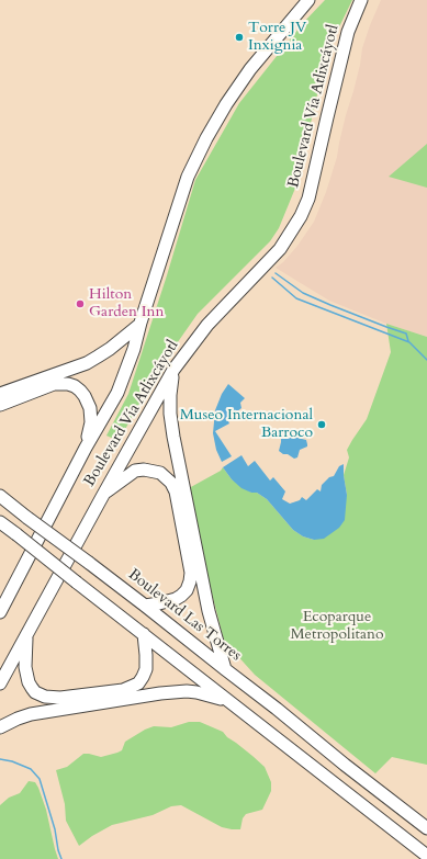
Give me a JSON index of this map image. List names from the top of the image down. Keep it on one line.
{"streets":{"main road":["Boulevard Vía Atlixcáyotl","Boulevard Las Torres"]},"parks":["Ecoparque Metropolitano"],"places":["Torre JV Inxignia","Hilton Garden Inn","Museo Internacional Barroco"]}
